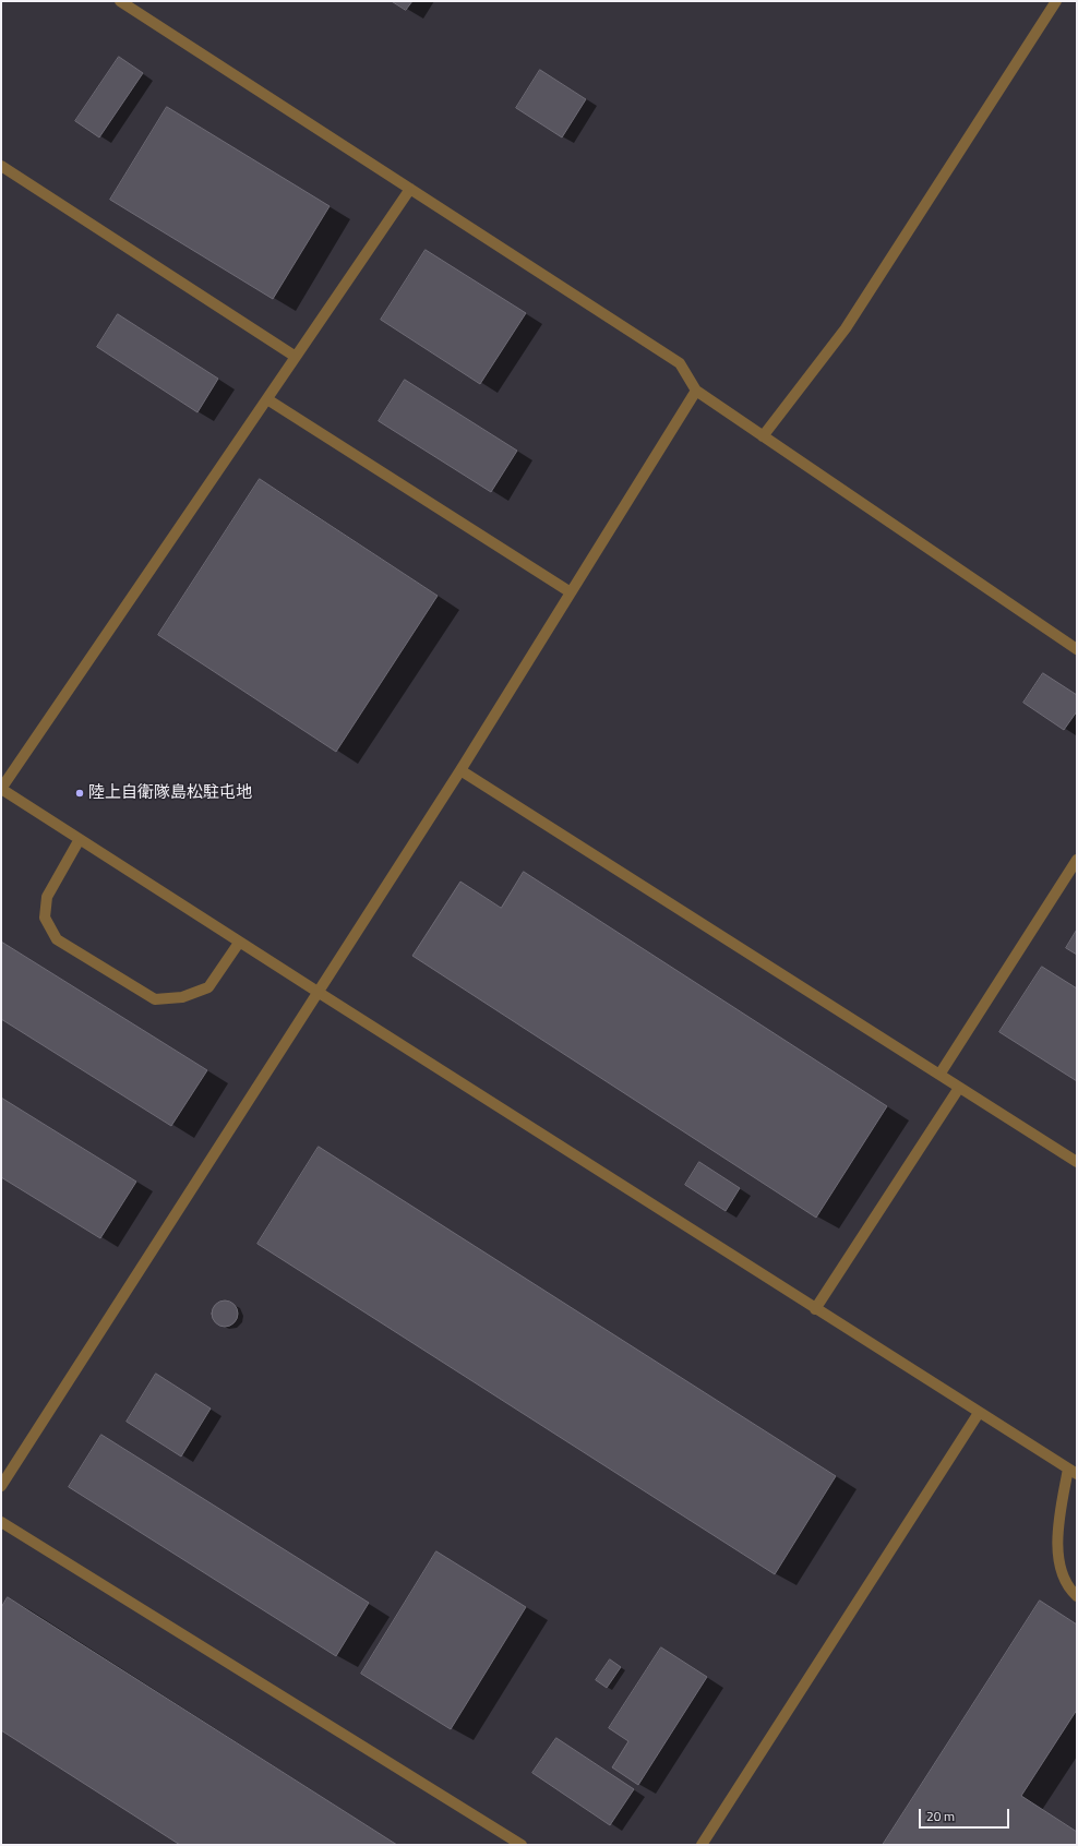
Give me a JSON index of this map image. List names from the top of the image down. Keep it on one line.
{"places":["陸上自衛隊島松駐屯地"],"scale_bar":"20 m"}
